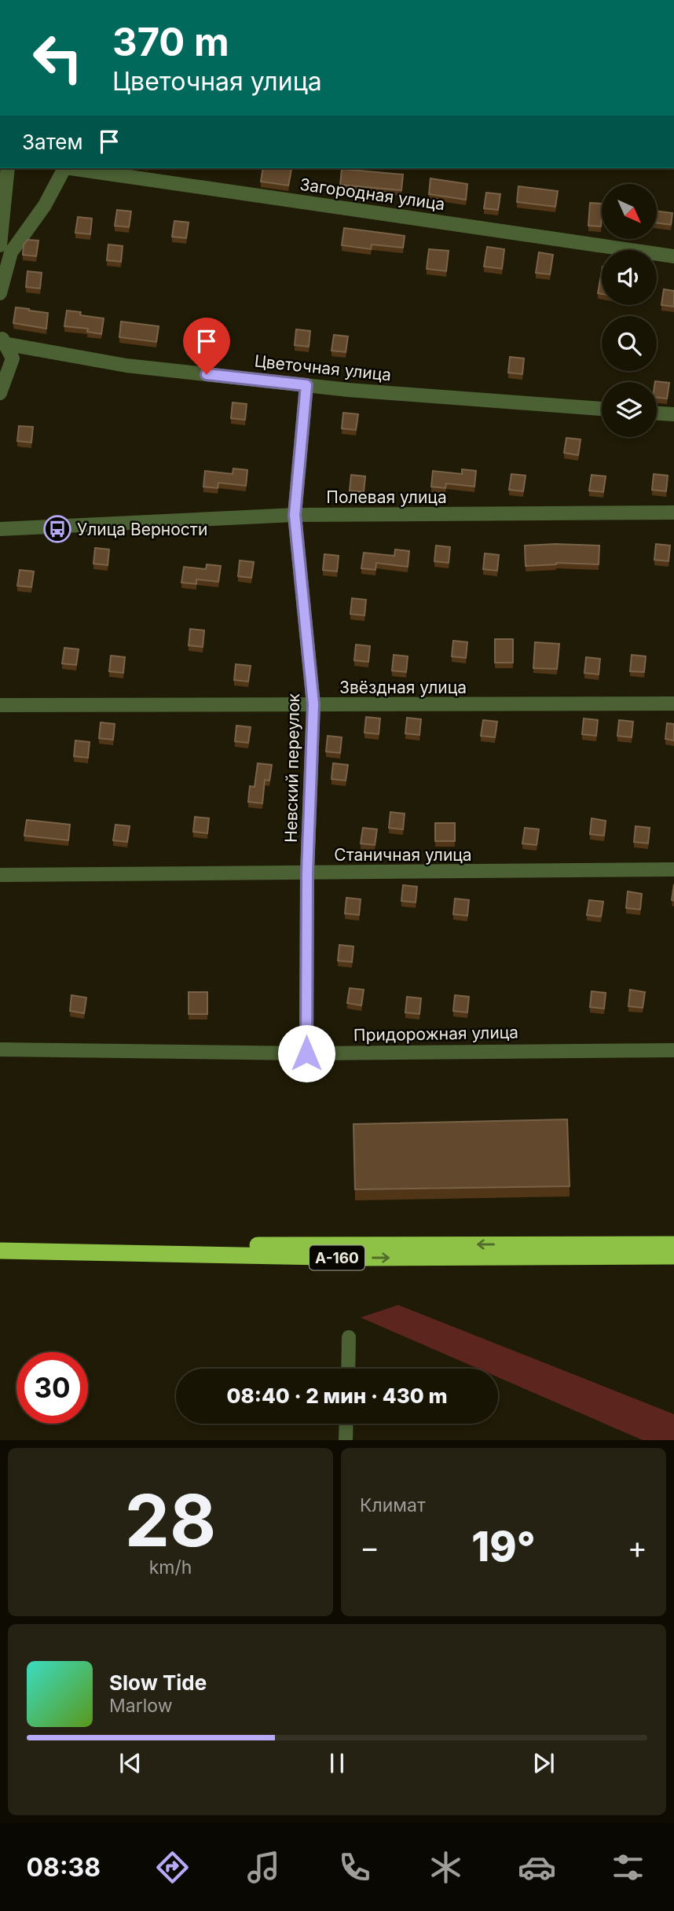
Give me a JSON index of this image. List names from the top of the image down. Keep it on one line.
{"streets":{"highway":["А-160"],"street":["Загородная улица","Цветочная улица","Полевая улица","Звёздная улица","Невский переулок","Станичная улица","Придорожная улица"]},"crossings":[["Цветочная улица","Невский переулок"],["Полевая улица","Невский переулок"],["Звёздная улица","Невский переулок"],["Невский переулок","Станичная улица"],["Невский переулок","Придорожная улица"]],"places":{"bus stop":["Улица Верности"]},"north":"bottom right","page":{"turn":["370 m","Цветочная улица"],"then":"Затем","limit":"30","trip":"08:40 · 2 мин · 430 m","tile":[["28","km/h"],"Климат"],"heat":["−","19°","+"],"song":["Slow Tide","Marlow"],"tabs":"08:38"}}
